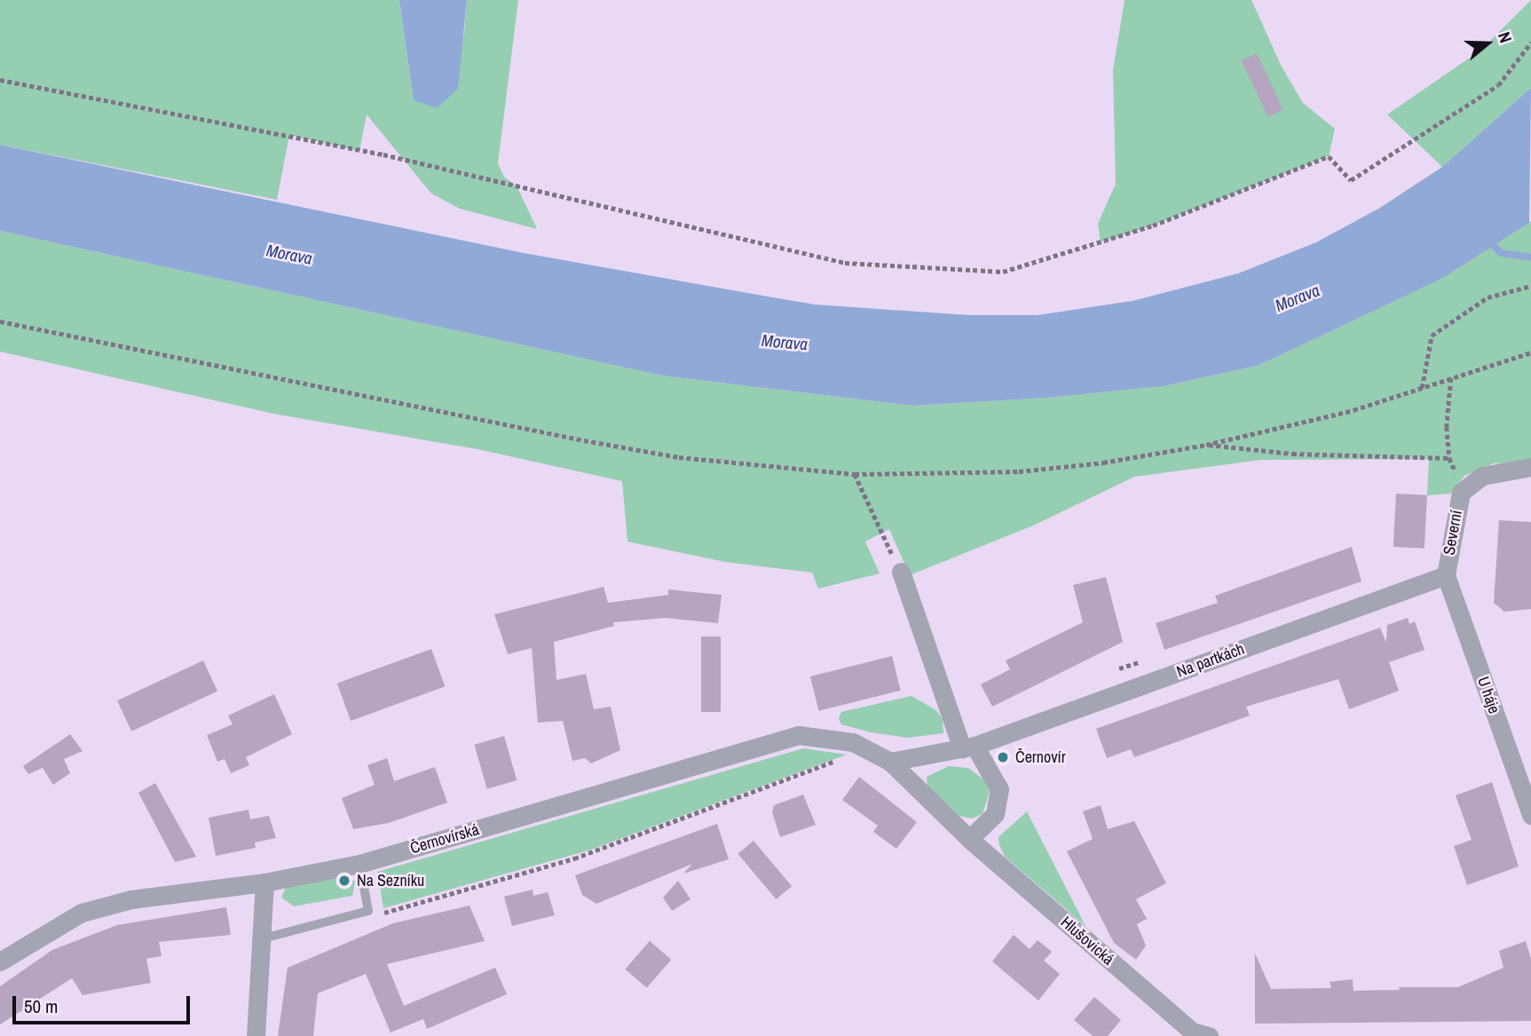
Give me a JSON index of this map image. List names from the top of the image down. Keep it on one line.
{"streets":{"street":["Severní","Na partkách","U háje","Černovírská","Hlušovická"]},"crossings":[["Severní","Na partkách"],["Severní","U háje"],["Na partkách","U háje"],["Na partkách","Černovírská"],["Na partkách","Hlušovická"],["Černovírská","Hlušovická"]],"water":["Morava"],"places":["Černovír","Na Sezníku"],"scale_bar":"50 m","north":"right"}
